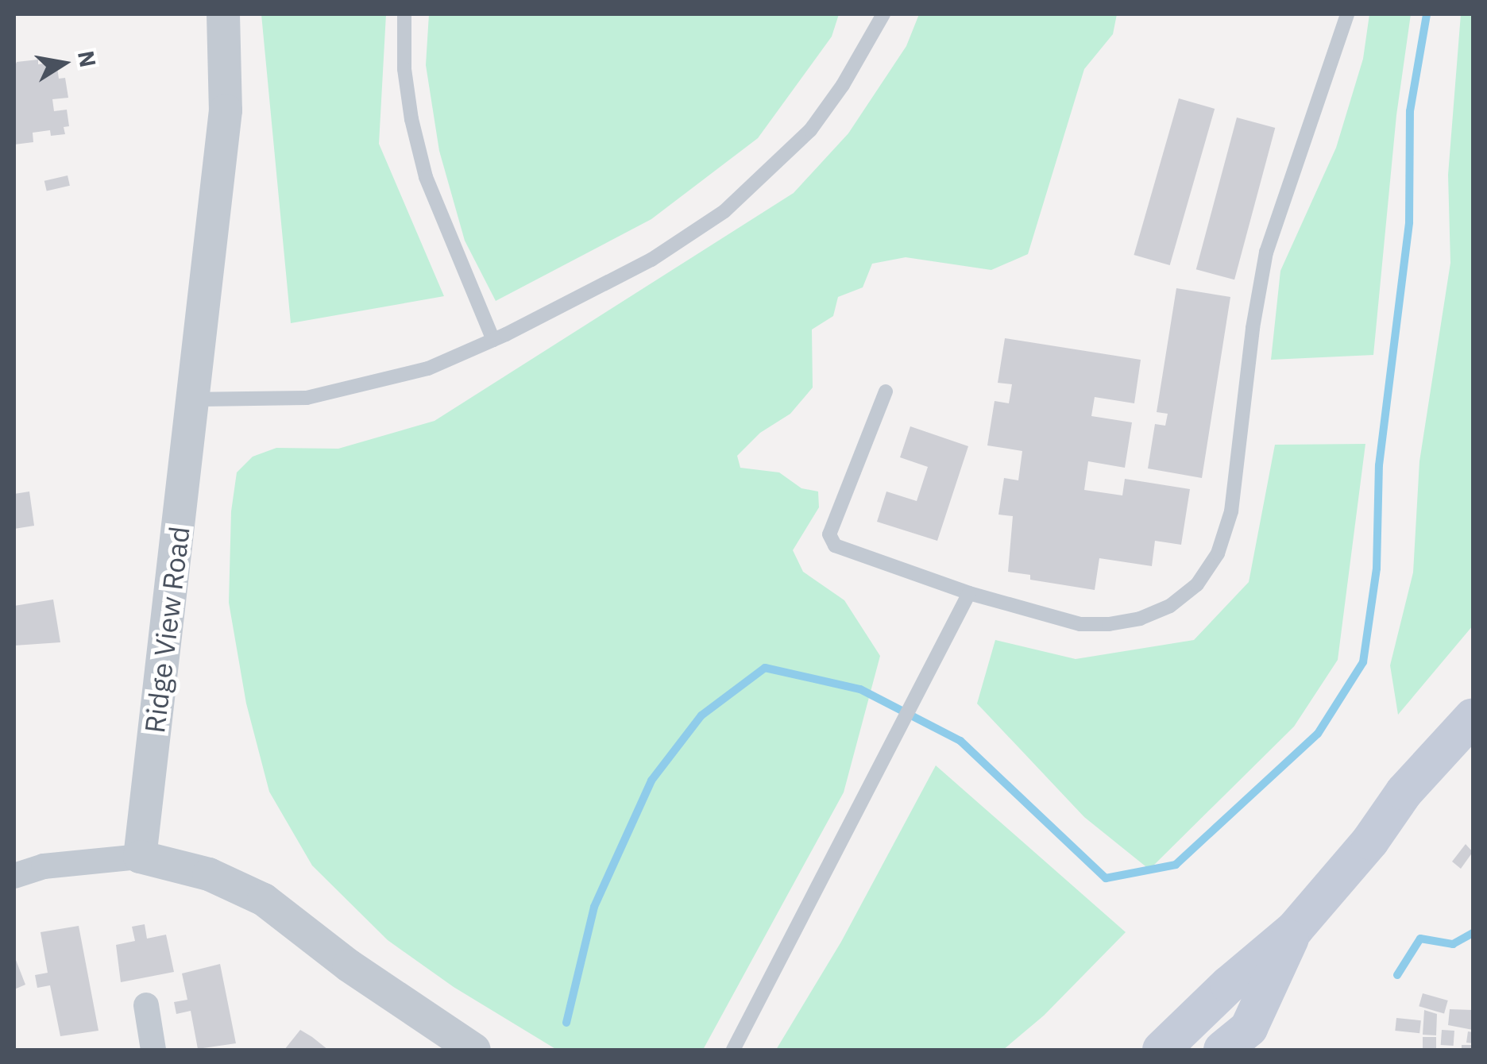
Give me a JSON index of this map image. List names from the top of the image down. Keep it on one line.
{"streets":{"street":["Ridge View Road"]},"north":"right"}
